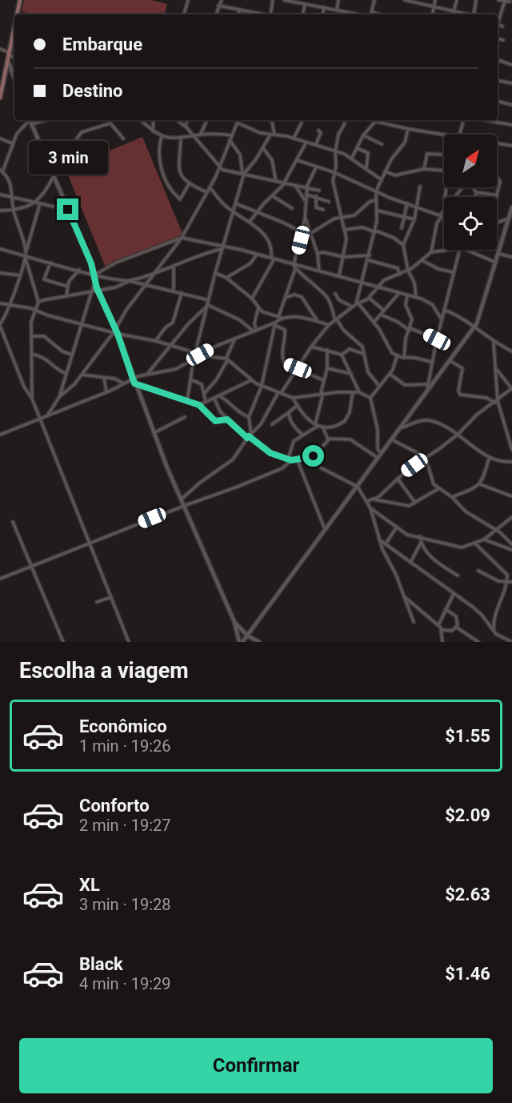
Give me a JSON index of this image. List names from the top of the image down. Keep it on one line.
{"north":"top right","page":{"banner":["Embarque","Destino"],"bubble":"3 min","heading":"Escolha a viagem","list":[{"name":"Econômico","note":"1 min · 19:26","value":"$1.55"},{"name":"Conforto","note":"2 min · 19:27","value":"$2.09"},{"name":"XL","note":"3 min · 19:28","value":"$2.63"},{"name":"Black","note":"4 min · 19:29","value":"$1.46"}],"buttons":"Confirmar"}}
